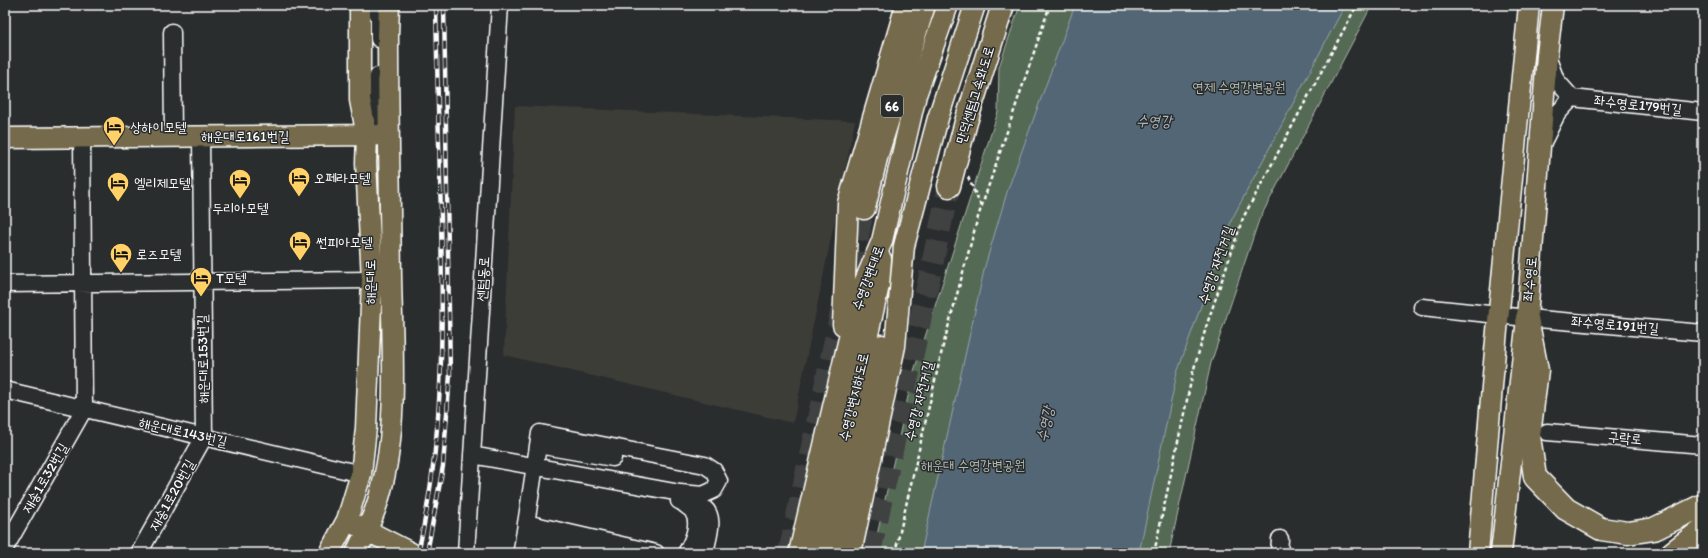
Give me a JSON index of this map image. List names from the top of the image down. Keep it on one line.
{"streets":{"highway":["만덕센텀고속화도로","66"],"main road":["해운대로161번길","수영강변대로","좌수영로","해운대로","수영강변지하도로"],"street":["좌수영로179번길","센텀동로","좌수영로191번길","해운대로153번길","해운대로143번길","구락로","재송1로32번길","재송1로20번길"],"path":["수영강 자전거길"]},"crossings":[["해운대로161번길","해운대로"],["해운대로161번길","해운대로153번길"],["수영강변대로","수영강변지하도로"],["좌수영로","좌수영로191번길"],["해운대로","해운대로143번길"],["해운대로153번길","해운대로143번길"],["해운대로153번길","재송1로20번길"],["해운대로143번길","재송1로32번길"],["해운대로143번길","재송1로20번길"]],"water":["수영강"],"parks":["연제 수영강변공원","해운대 수영강변공원"],"places":{"hotel":["상하이모텔","오페라모텔","두리아모텔","엘리제모텔","썬피아모텔","로즈모텔","T모텔"]}}
